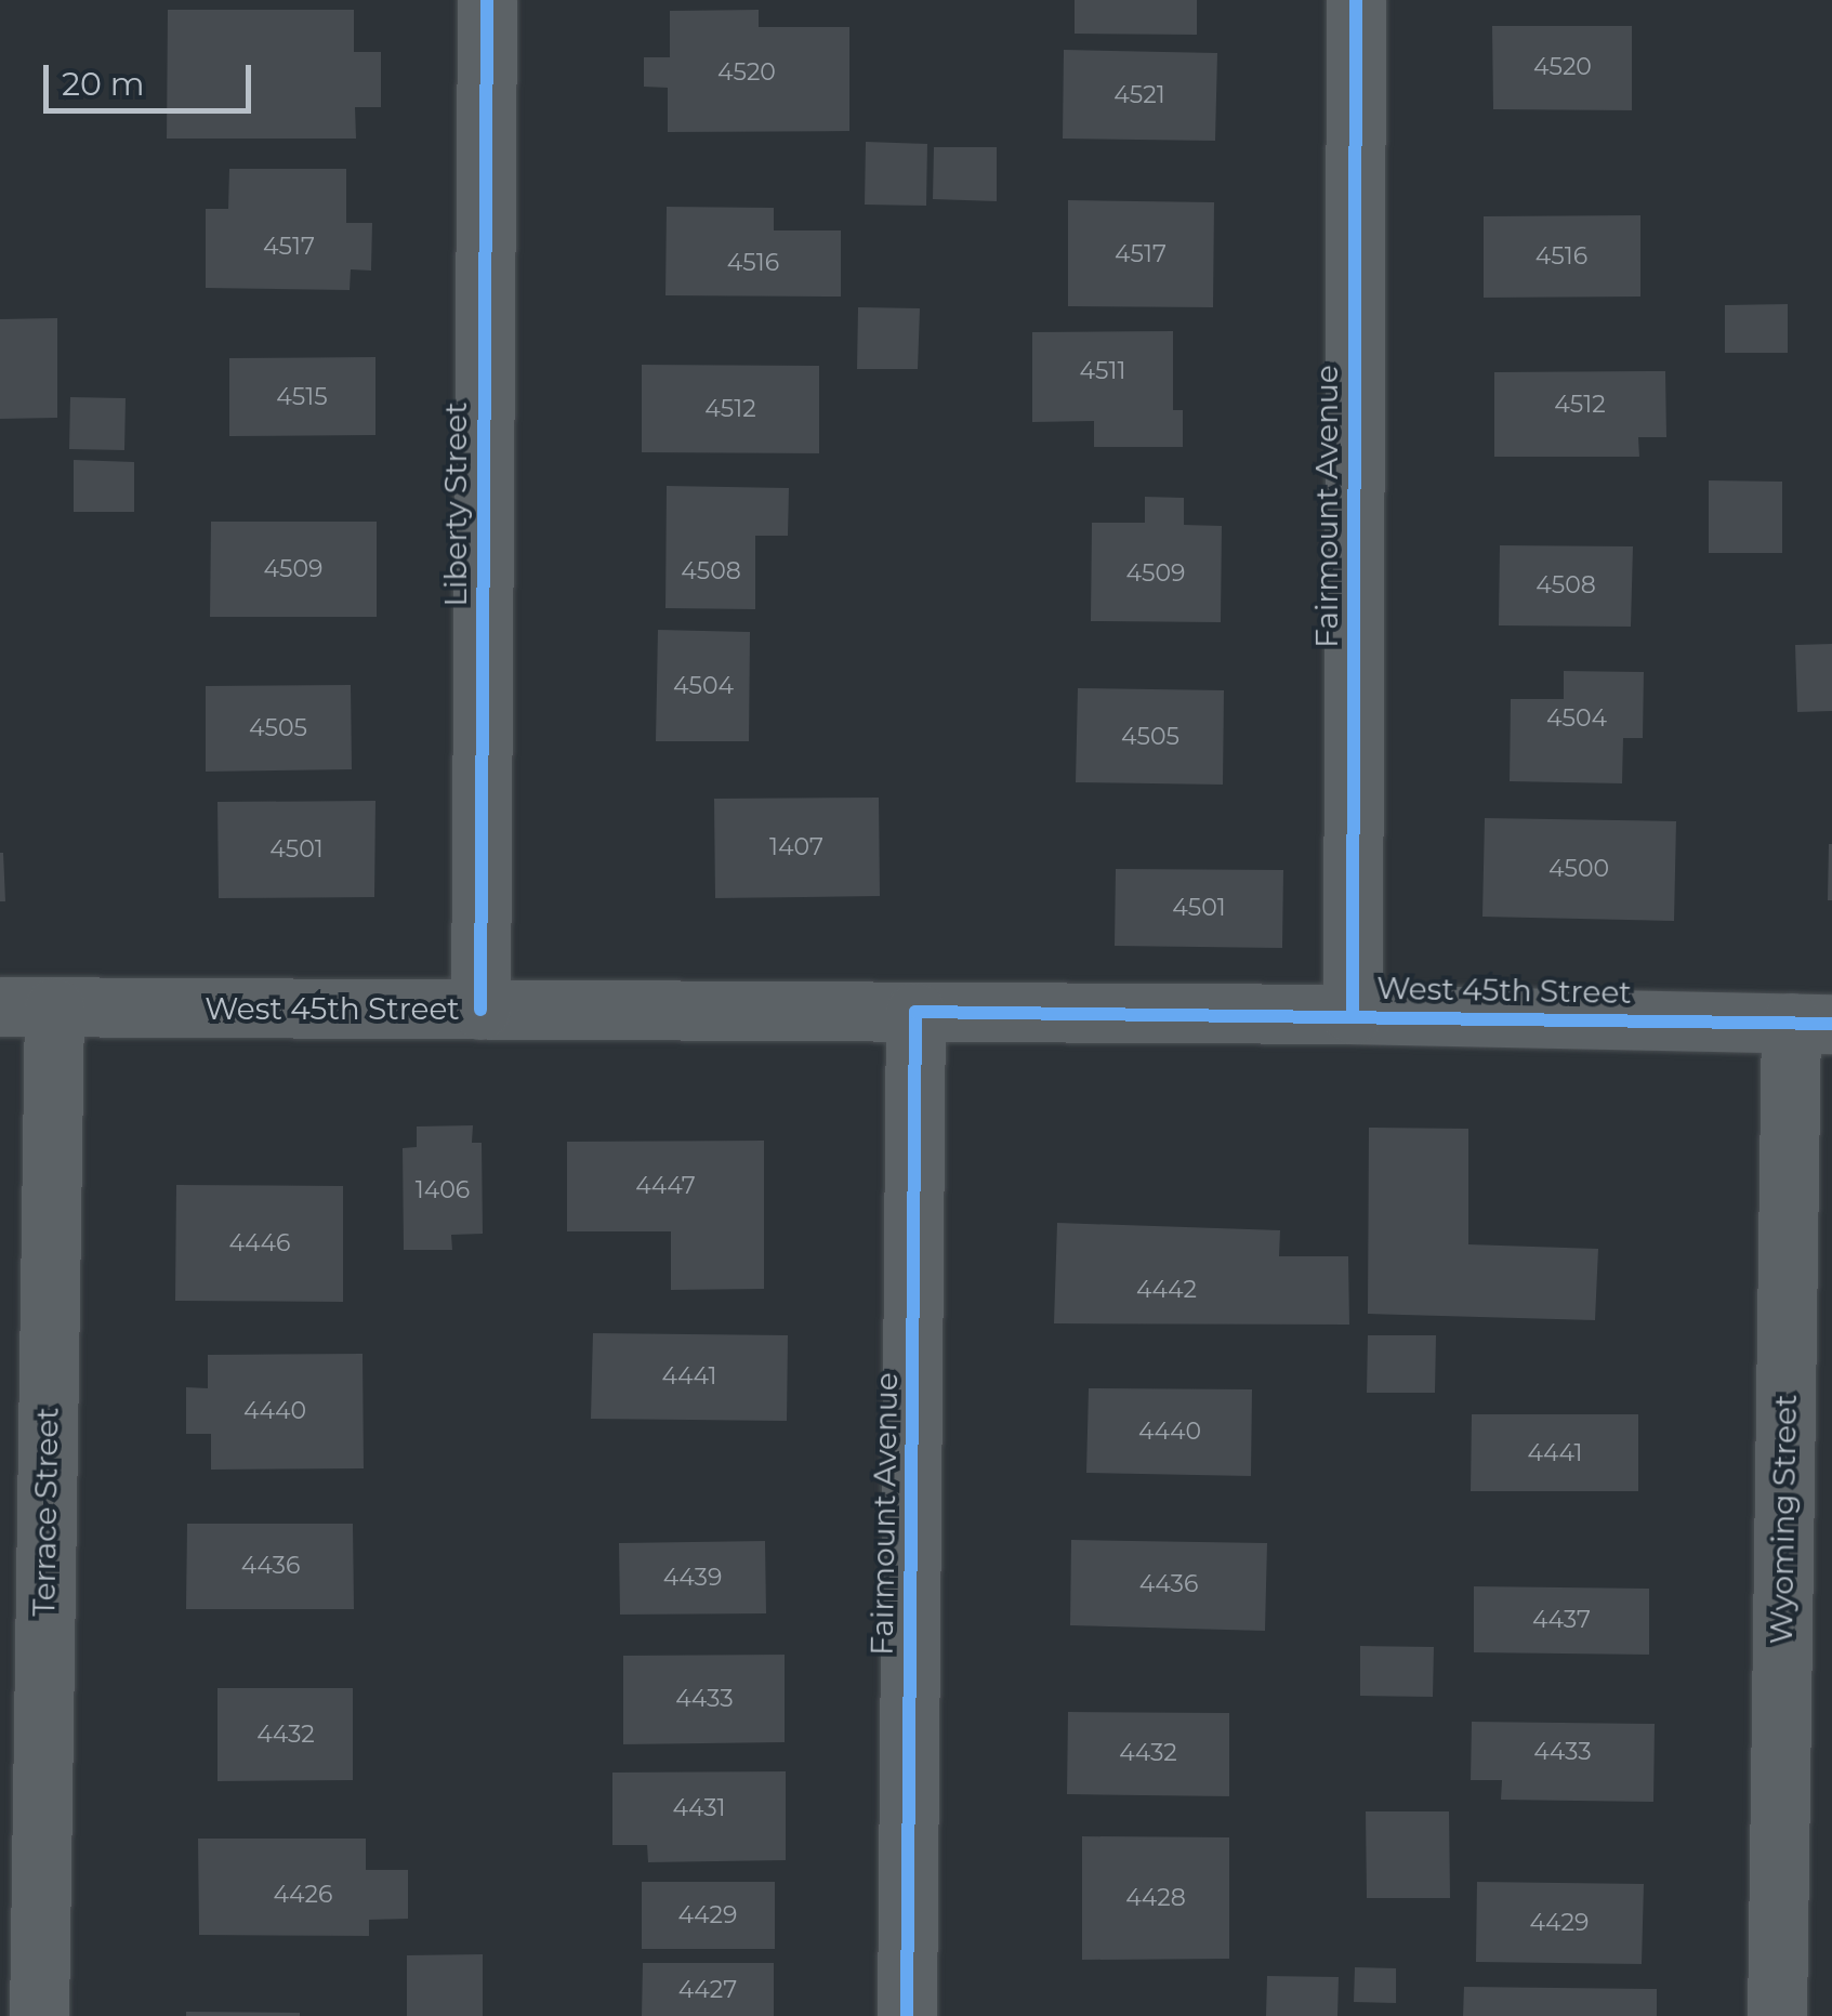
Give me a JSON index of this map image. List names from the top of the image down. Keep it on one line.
{"streets":{"street":["Liberty Street","Fairmount Avenue","West 45th Street","Terrace Street","Wyoming Street"]},"crossings":[["Liberty Street","West 45th Street"],["Fairmount Avenue","West 45th Street"],["West 45th Street","Terrace Street"],["West 45th Street","Wyoming Street"]],"house_numbers":["4520","4520","4521","4517","4517","4516","4516","4511","4515","4512","4512","4509","4508","4509","4508","4504","4504","4505","4505","1407","4501","4500","4501","4447","1406","4446","4442","4441","4440","4440","4441","4436","4439","4436","4437","4433","4432","4433","4432","4431","4426","4428","4429","4429","4427"],"scale_bar":"20 m"}
